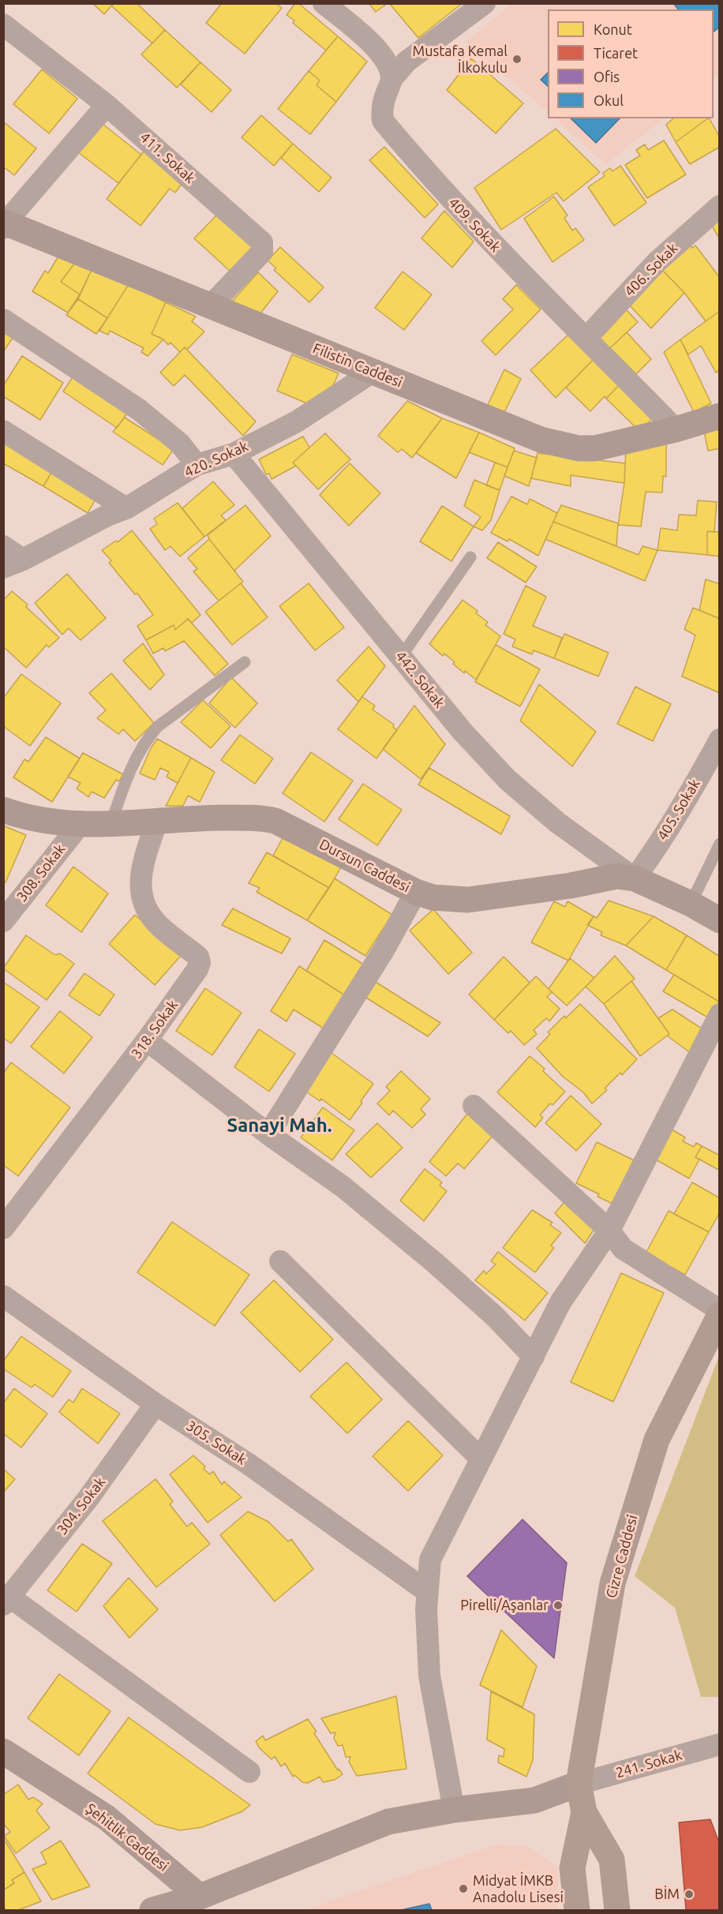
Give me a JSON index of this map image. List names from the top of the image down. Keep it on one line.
{"streets":{"main road":["Cizre Caddesi"],"street":["411. Sokak","409. Sokak","406. Sokak","Filistin Caddesi","420. Sokak","442. Sokak","405. Sokak","Dursun Caddesi","308. Sokak","318. Sokak","305. Sokak","304. Sokak","241. Sokak","Şehitlik Caddesi"]},"crossings":[["411. Sokak","Filistin Caddesi"],["409. Sokak","406. Sokak"],["409. Sokak","Filistin Caddesi"],["Filistin Caddesi","420. Sokak"],["420. Sokak","442. Sokak"],["442. Sokak","405. Sokak"],["442. Sokak","Dursun Caddesi"],["405. Sokak","Dursun Caddesi"],["Dursun Caddesi","308. Sokak"],["Dursun Caddesi","318. Sokak"],["305. Sokak","304. Sokak"],["Cizre Caddesi","241. Sokak"]],"districts":["Sanayi Mah."],"places":["Mustafa Kemal İlkokulu","Pirelli/Aşanlar","Midyat İMKB Anadolu Lisesi","BİM"],"legend":["Konut","Ticaret","Ofis","Okul"]}
